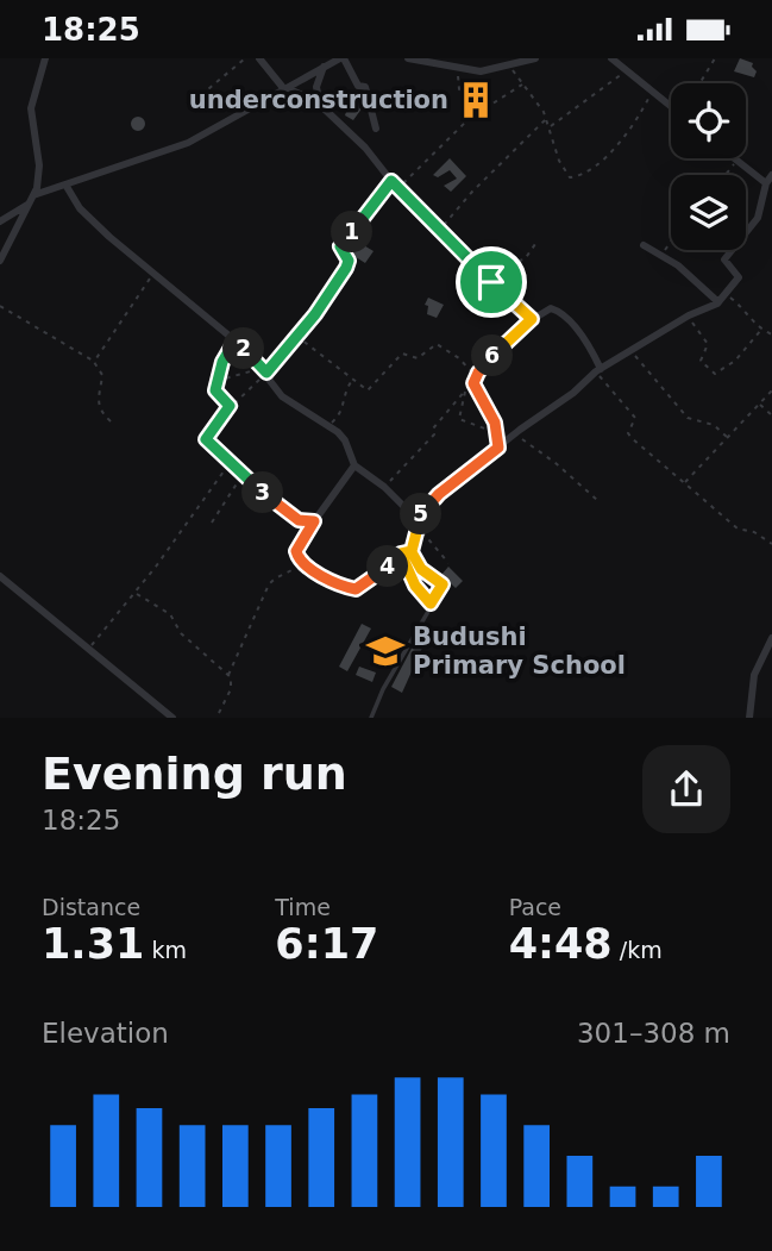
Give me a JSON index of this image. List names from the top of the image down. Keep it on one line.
{"places":{"building":["underconstruction"],"school or university":["Budushi Primary School"]},"page":{"status":"18:25","pins":["1","2","6","3","5","4"],"heading":["Evening run","18:25"],"stats":[["Distance","1.31 km"],["Time","6:17"],["Pace","4:48 /km"]],"chart":["Elevation","301–308 m"]}}
